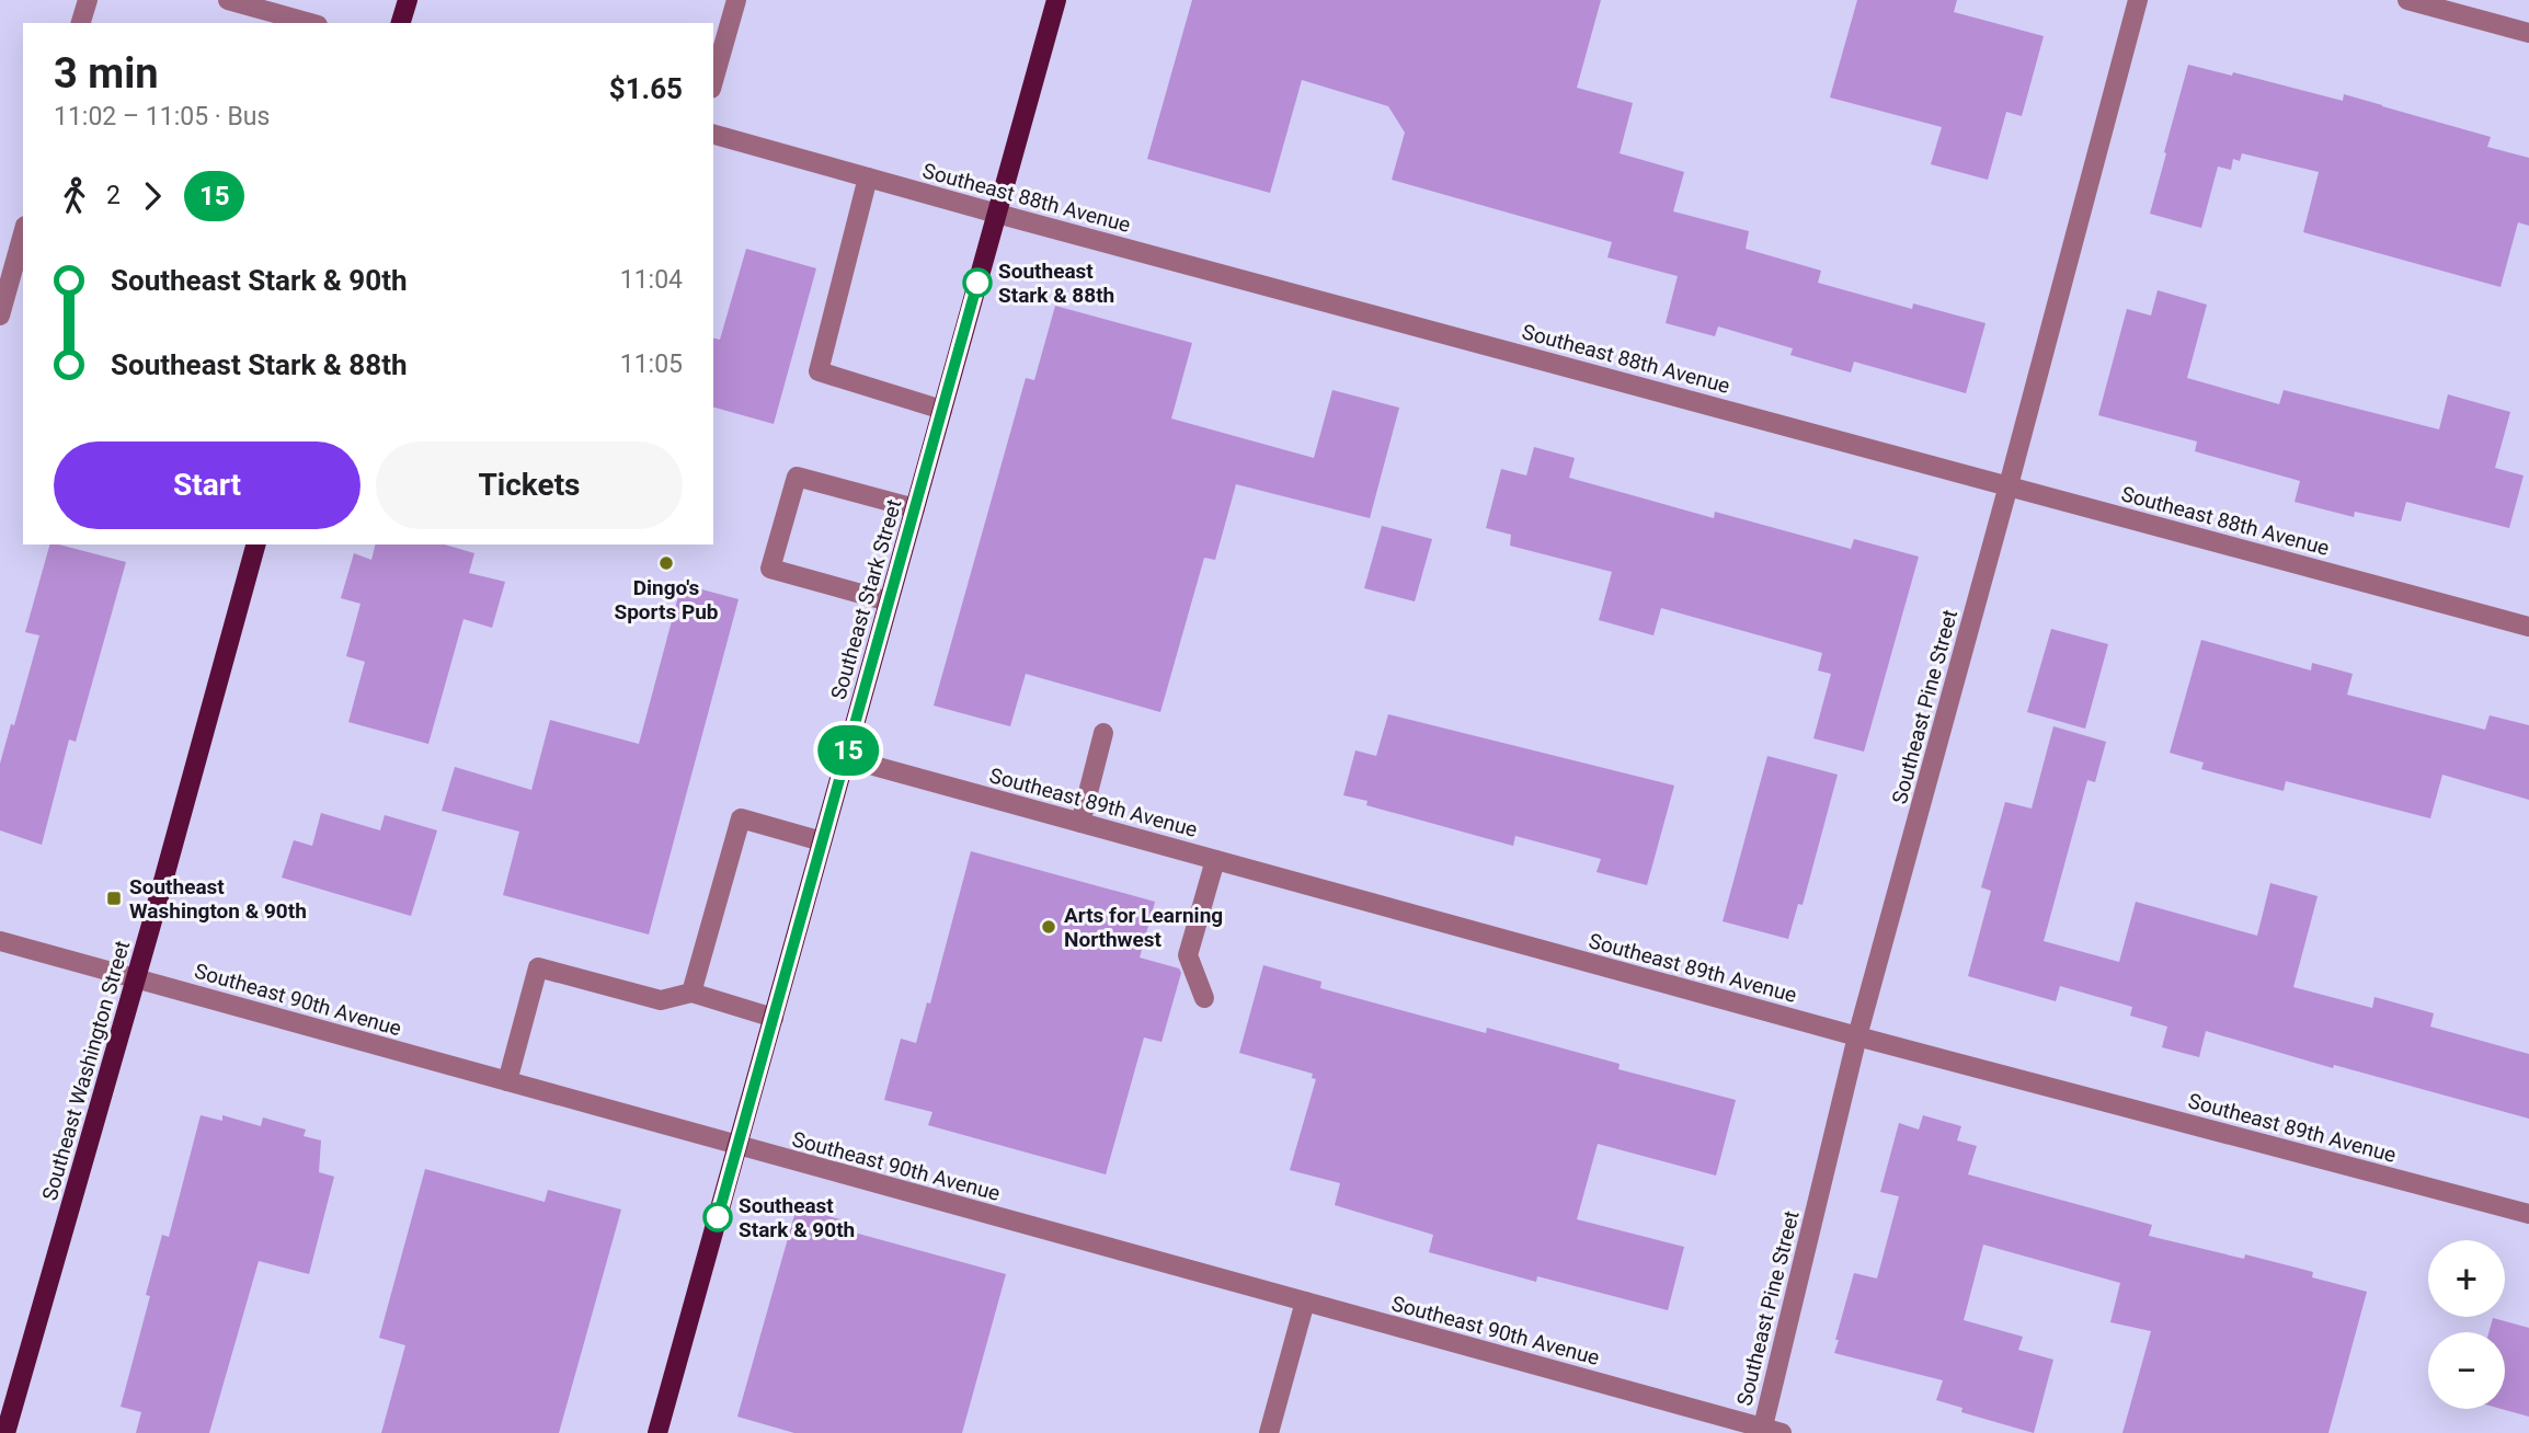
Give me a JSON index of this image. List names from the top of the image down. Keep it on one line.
{"streets":{"main road":["Southeast Stark Street","Southeast Washington Street"],"street":["Southeast 88th Avenue","Southeast Pine Street","Southeast 89th Avenue","Southeast 90th Avenue"]},"crossings":[["Southeast 88th Avenue","Southeast Stark Street"],["Southeast 88th Avenue","Southeast Pine Street"],["Southeast Stark Street","Southeast 89th Avenue"],["Southeast Stark Street","Southeast 90th Avenue"],["Southeast Pine Street","Southeast 89th Avenue"],["Southeast Pine Street","Southeast 90th Avenue"],["Southeast 90th Avenue","Southeast Washington Street"]],"places":{"other":["Southeast Stark & 88th","Dingo's Sports Pub","Arts for Learning Northwest","Southeast Stark & 90th"],"transit":["Southeast Washington & 90th"]},"lines":["bus line 15"],"page":{"on_map":"15","heading":["3 min","11:02 – 11:05 · Bus","$1.65"],"legs":["2","15"],"list":[{"name":"Southeast Stark & 90th","value":"11:04"},{"name":"Southeast Stark & 88th","value":"11:05"}],"buttons":["Start","Tickets"],"map_buttons":["+","−"]}}
